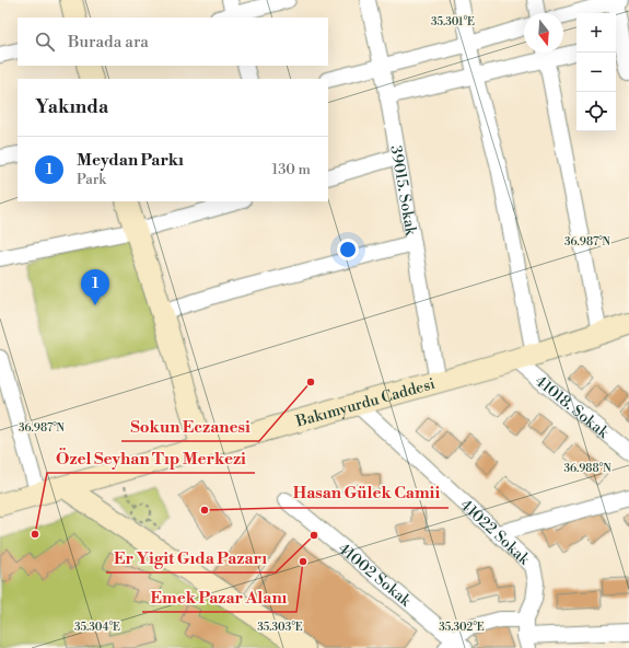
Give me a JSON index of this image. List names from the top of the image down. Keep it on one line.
{"streets":{"main road":["Bakımyurdu Caddesi"],"street":["39015. Sokak","41018. Sokak","41022 Sokak","41002 Sokak"]},"crossings":[["39015. Sokak","Bakımyurdu Caddesi"],["Bakımyurdu Caddesi","41018. Sokak"],["Bakımyurdu Caddesi","41022 Sokak"]],"places":["Sokun Eczanesi","Hasan Gülek Camii","Özel Seyhan Tıp Merkezi","Er Yigit Gıda Pazarı","Emek Pazar Alanı"],"north":"bottom","page":{"map_buttons":["+","−"],"search":"Burada ara","heading":"Yakında","list":[{"mark":"1","name":"Meydan Parkı","note":"Park","value":"130 m"}],"pins":"1"},"coordinates":["35.301°E","36.987°N","36.988°N","35.304°E","35.303°E","35.302°E"]}
